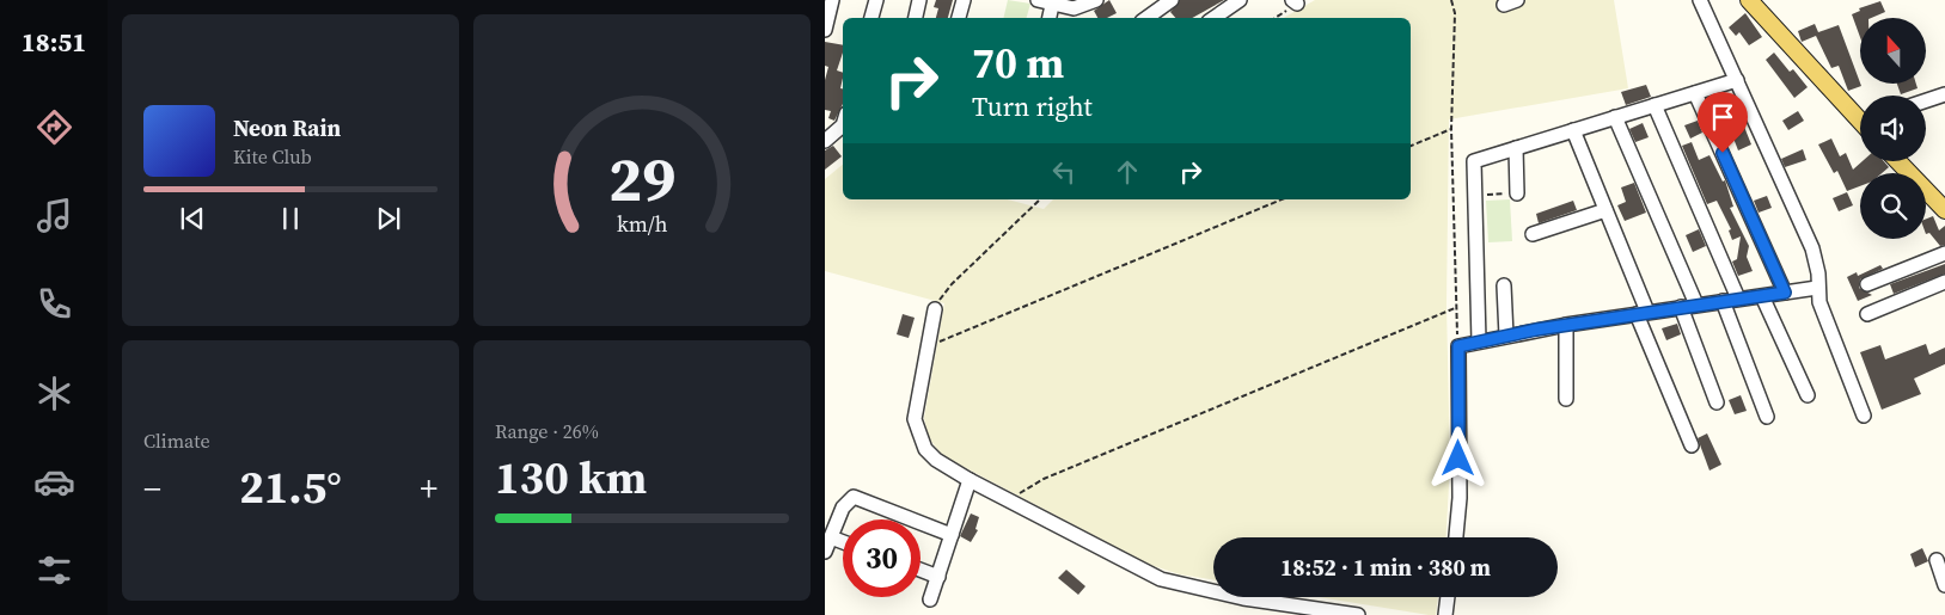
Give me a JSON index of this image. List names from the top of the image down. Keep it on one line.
{"north":"top","page":{"tabs":"18:51","turn":["70 m","Turn right"],"song":["Neon Rain","Kite Club"],"tile":["Climate",["Range · 26%","130 km"]],"heat":["−","21.5°","+"],"limit":"30","trip":"18:52 · 1 min · 380 m","gauge":["29","km/h"]}}
